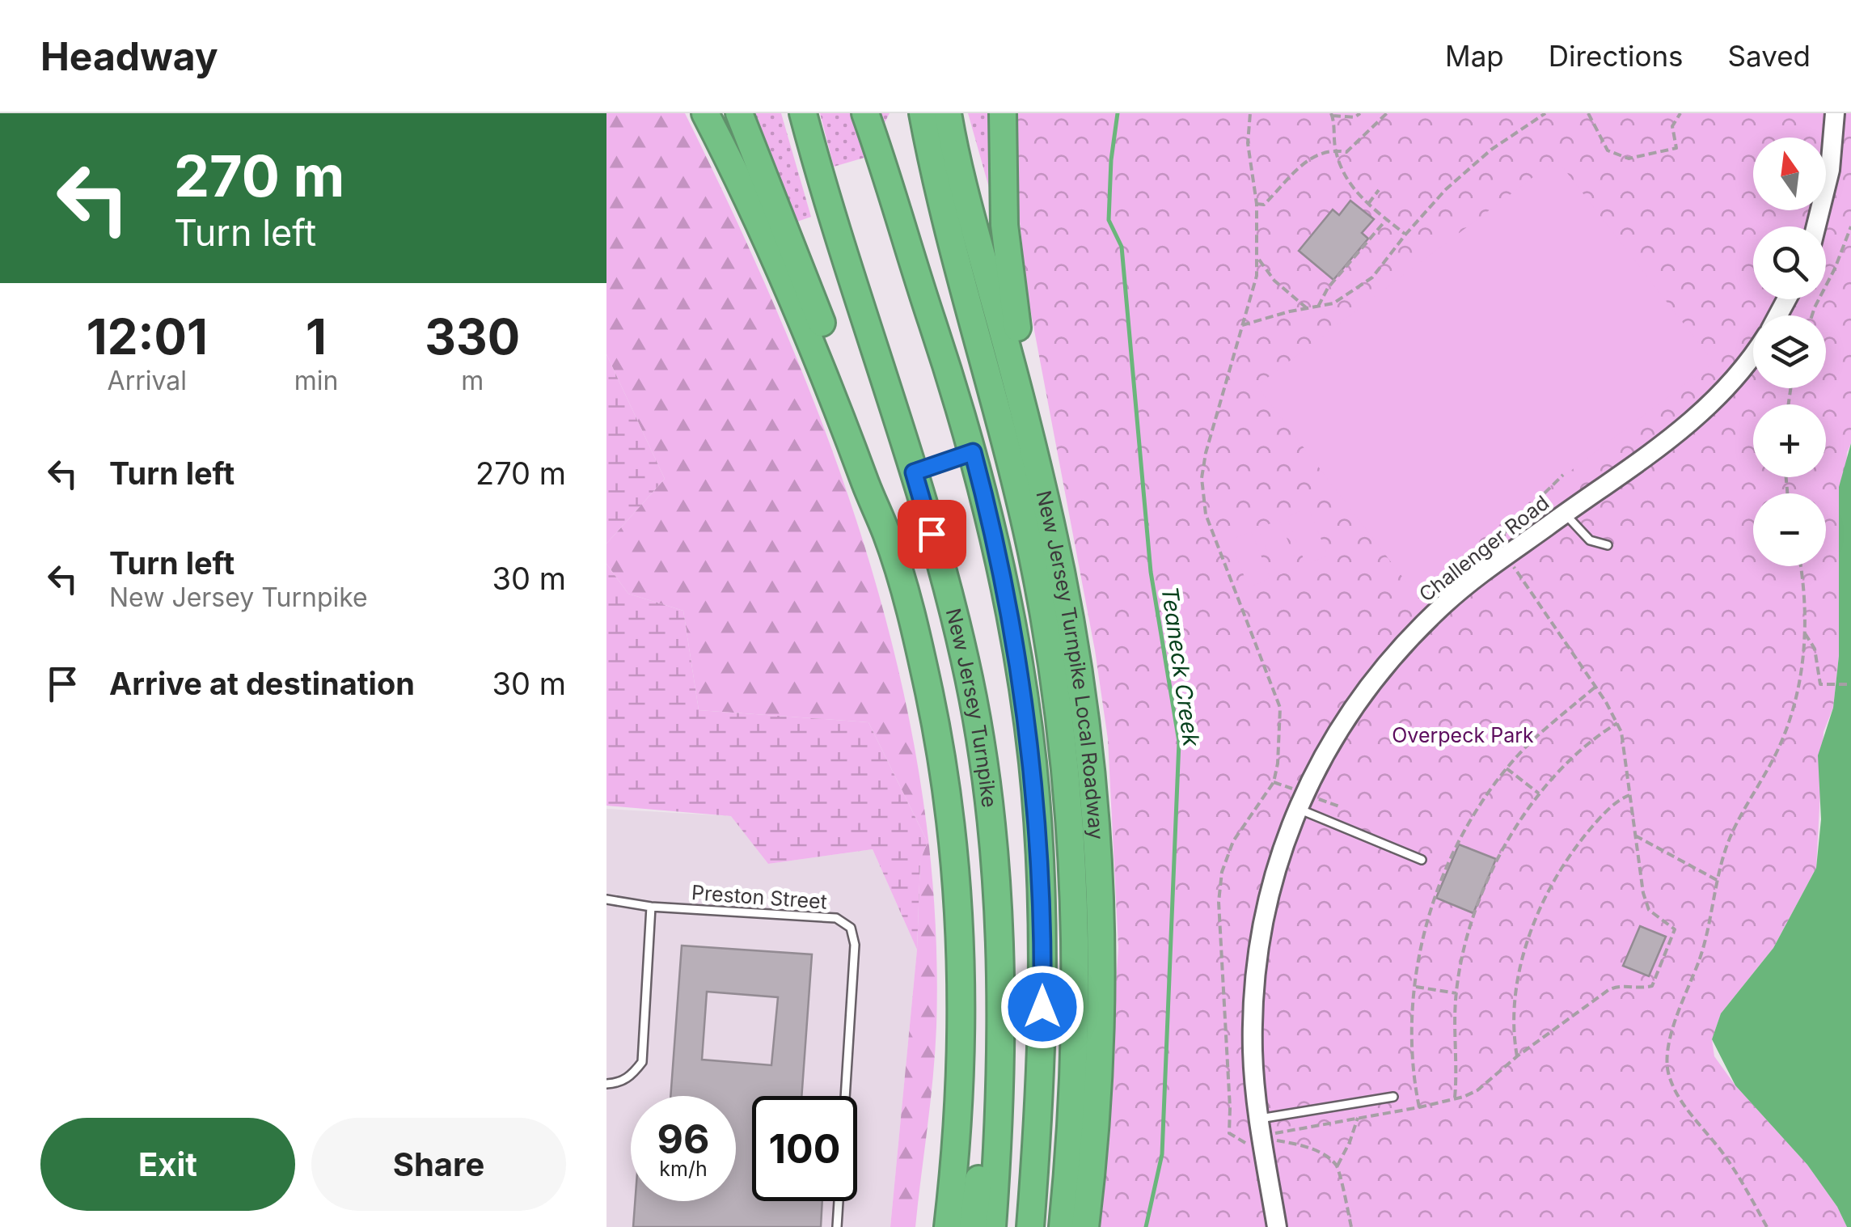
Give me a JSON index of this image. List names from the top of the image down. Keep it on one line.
{"streets":{"highway":["New Jersey Turnpike Local Roadway","New Jersey Turnpike"],"street":["Challenger Road"],"lane":["Preston Street"]},"water":["Teaneck Creek"],"parks":["Overpeck Park"],"north":"top","page":{"header":"Headway","nav":["Map","Directions","Saved"],"turn":["270 m","Turn left"],"map_buttons":["+","−"],"eta":["12:01","Arrival","1","min","330","m"],"list":[{"name":"Turn left","value":"270 m"},{"name":"Turn left","note":"New Jersey Turnpike","value":"30 m"},{"name":"Arrive at destination","value":"30 m"}],"speed":"96 km/h","limit":"100","buttons":["Exit","Share"]}}
